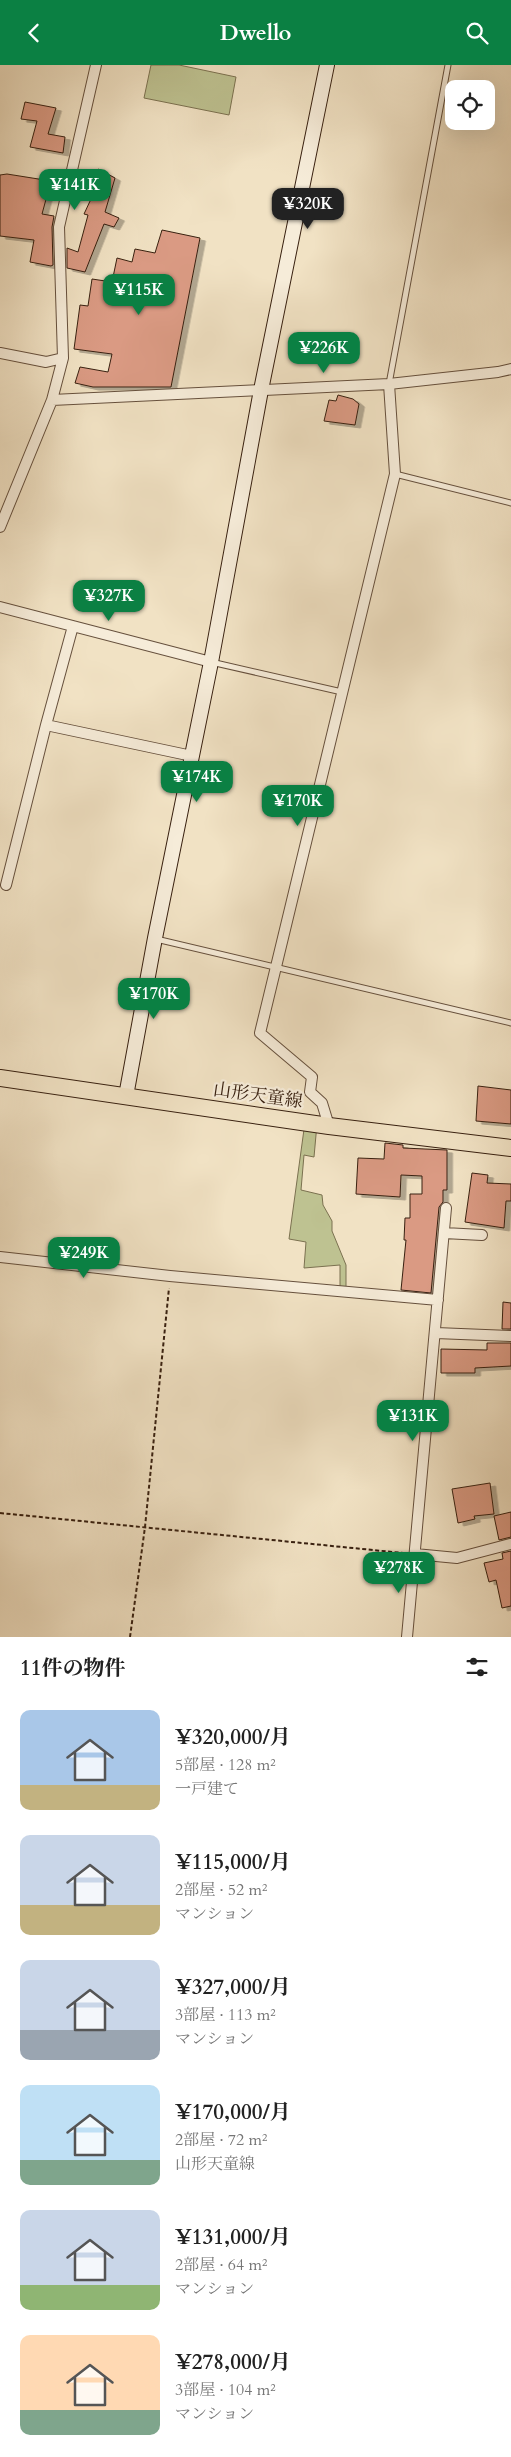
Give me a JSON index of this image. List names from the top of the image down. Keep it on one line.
{"streets":{"main road":["山形天童線"]},"page":{"header":"Dwello","price":["¥141K","¥320K","¥115K","¥226K","¥327K","¥174K","¥170K","¥170K","¥249K","¥131K","¥278K"],"heading":"11件の物件","list":[{"name":"¥320,000/月","note":"5部屋 · 128 m² · 一戸建て"},{"name":"¥115,000/月","note":"2部屋 · 52 m² · マンション"},{"name":"¥327,000/月","note":"3部屋 · 113 m² · マンション"},{"name":"¥170,000/月","note":"2部屋 · 72 m² · 山形天童線"},{"name":"¥131,000/月","note":"2部屋 · 64 m² · マンション"},{"name":"¥278,000/月","note":"3部屋 · 104 m² · マンション"}]}}
